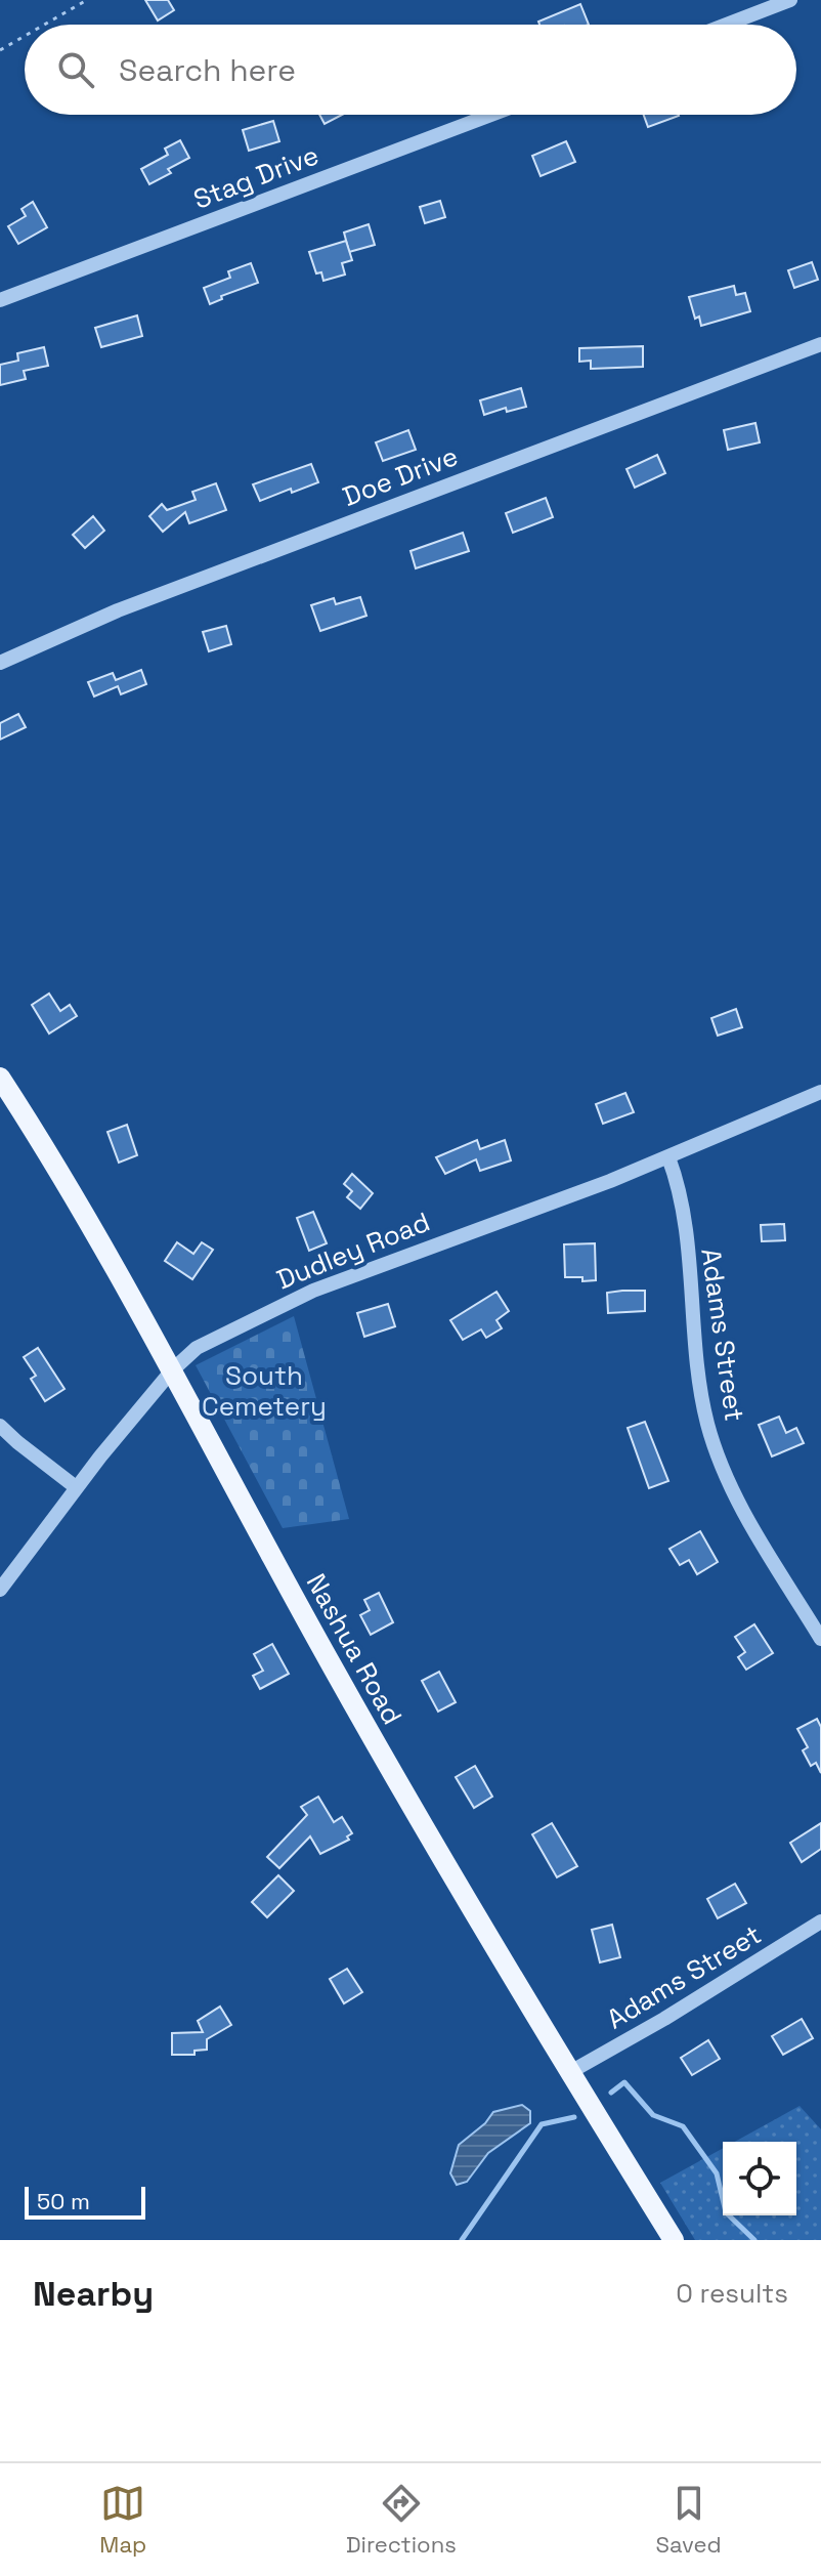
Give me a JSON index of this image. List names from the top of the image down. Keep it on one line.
{"streets":{"main road":["Nashua Road"],"street":["Stag Drive","Doe Drive","Dudley Road","Adams Street"]},"crossings":[["Dudley Road","Adams Street"],["Dudley Road","Nashua Road"],["Adams Street","Nashua Road"]],"parks":["South Cemetery"],"scale_bar":"50 m","page":{"search":"Search here","scale":"50 m","heading":["Nearby","0 results"],"nav":["Map","Directions","Saved"]}}
